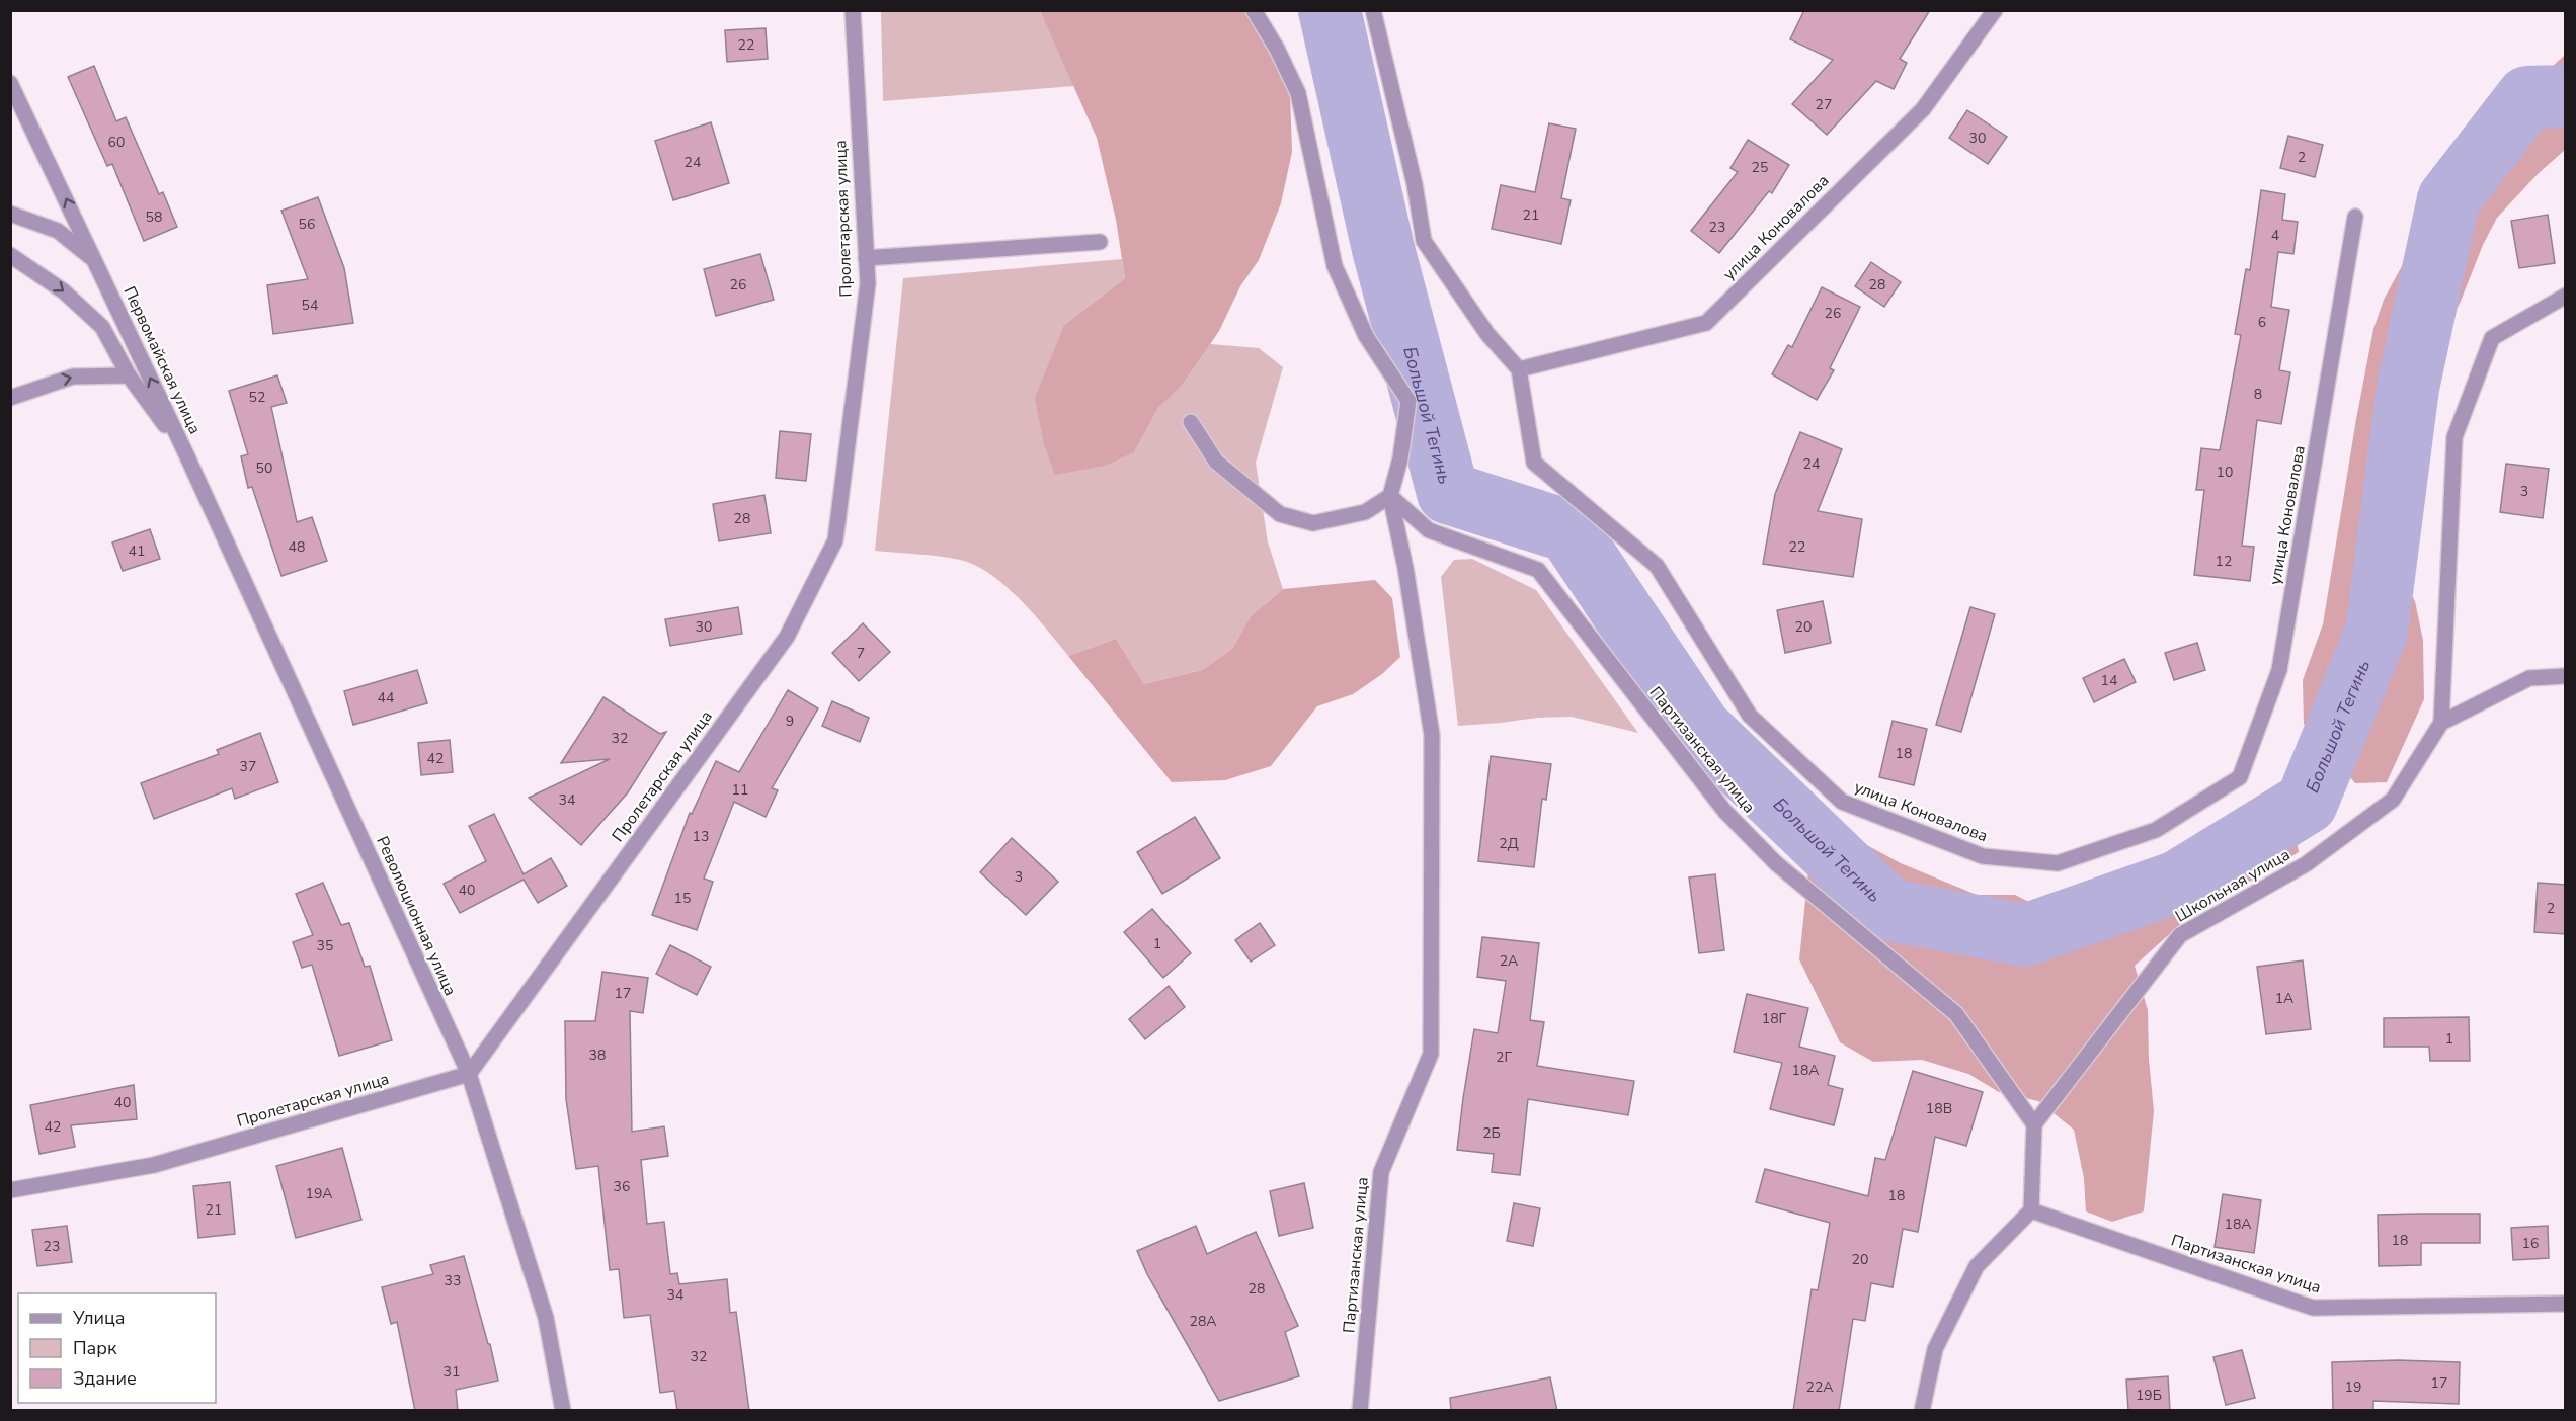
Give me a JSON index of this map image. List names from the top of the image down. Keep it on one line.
{"streets":{"street":["Пролетарская улица","улица Коновалова","Первомайская улица","Партизанская улица","Школьная улица","Революционная улица"]},"crossings":[["Пролетарская улица","Революционная улица"],["Первомайская улица","Революционная улица"],["Партизанская улица","Школьная улица"]],"water":["Большой Тегинь"],"house_numbers":["22","27","30","60","2","24","25","21","58","56","23","4","26","28","54","26","6","8","52","24","50","10","3","28","48","22","41","12","30","20","7","14","44","9","32","18","42","37","11","34","13","2Д","3","40","15","2","1","35","2А","17","1А","18Г","1","38","2Г","18А","40","18В","42","2Б","36","19А","18","21","18А","18","16","23","20","33","28","34","28А","32","31","17","22А","19","19Б"],"legend":["Улица","Парк","Здание"]}
